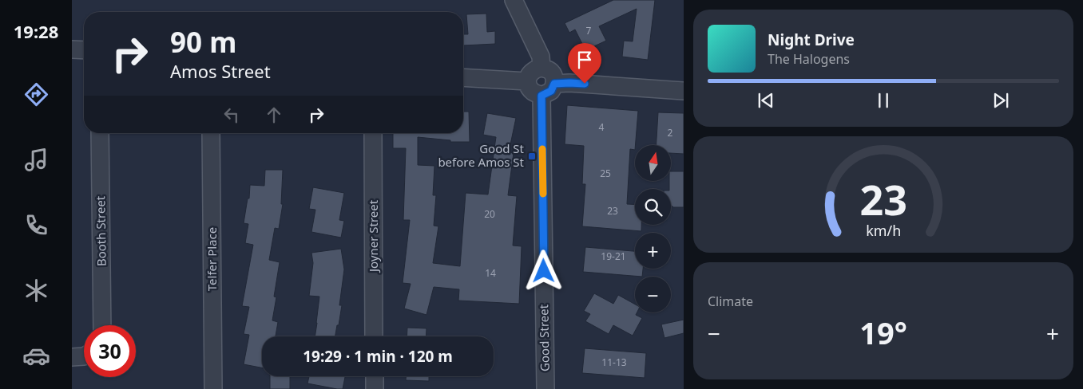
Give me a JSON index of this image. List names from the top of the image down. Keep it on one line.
{"streets":{"street":["Booth Street","Joyner Street","Telfer Place","Good Street"]},"places":{"transit":["Good St before Amos St"]},"house_numbers":["7","4","2","25","23","20","19-21","14","11-13"],"north":"top","page":{"tabs":"19:28","turn":["90 m","Amos Street"],"song":["Night Drive","The Halogens"],"map_buttons":["+","−"],"tile":"Climate","heat":["−","19°","+"],"limit":"30","trip":"19:29 · 1 min · 120 m","gauge":["23","km/h"]}}
